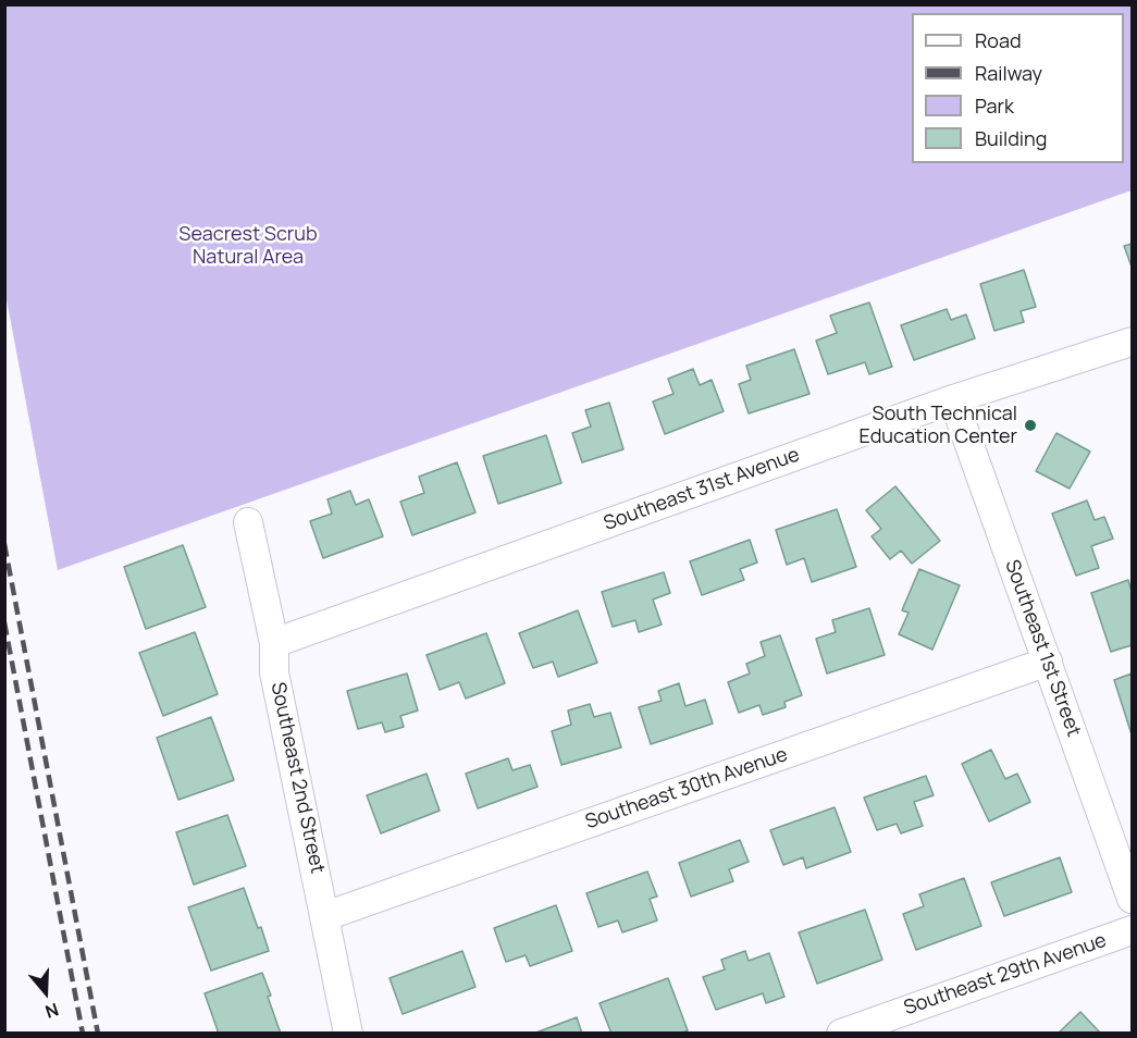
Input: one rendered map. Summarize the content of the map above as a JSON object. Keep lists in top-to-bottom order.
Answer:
{
  "streets": {
    "street": [
      "Southeast 31st Avenue",
      "Southeast 1st Street",
      "Southeast 2nd Street",
      "Southeast 30th Avenue",
      "Southeast 29th Avenue"
    ]
  },
  "crossings": [
    ["Southeast 31st Avenue", "Southeast 1st Street"],
    ["Southeast 31st Avenue", "Southeast 2nd Street"],
    ["Southeast 1st Street", "Southeast 30th Avenue"],
    ["Southeast 2nd Street", "Southeast 30th Avenue"]
  ],
  "parks": ["Seacrest Scrub Natural Area"],
  "places": ["South Technical Education Center"],
  "legend": [
    "Road",
    "Railway",
    "Park",
    "Building"
  ],
  "north": "bottom"
}
